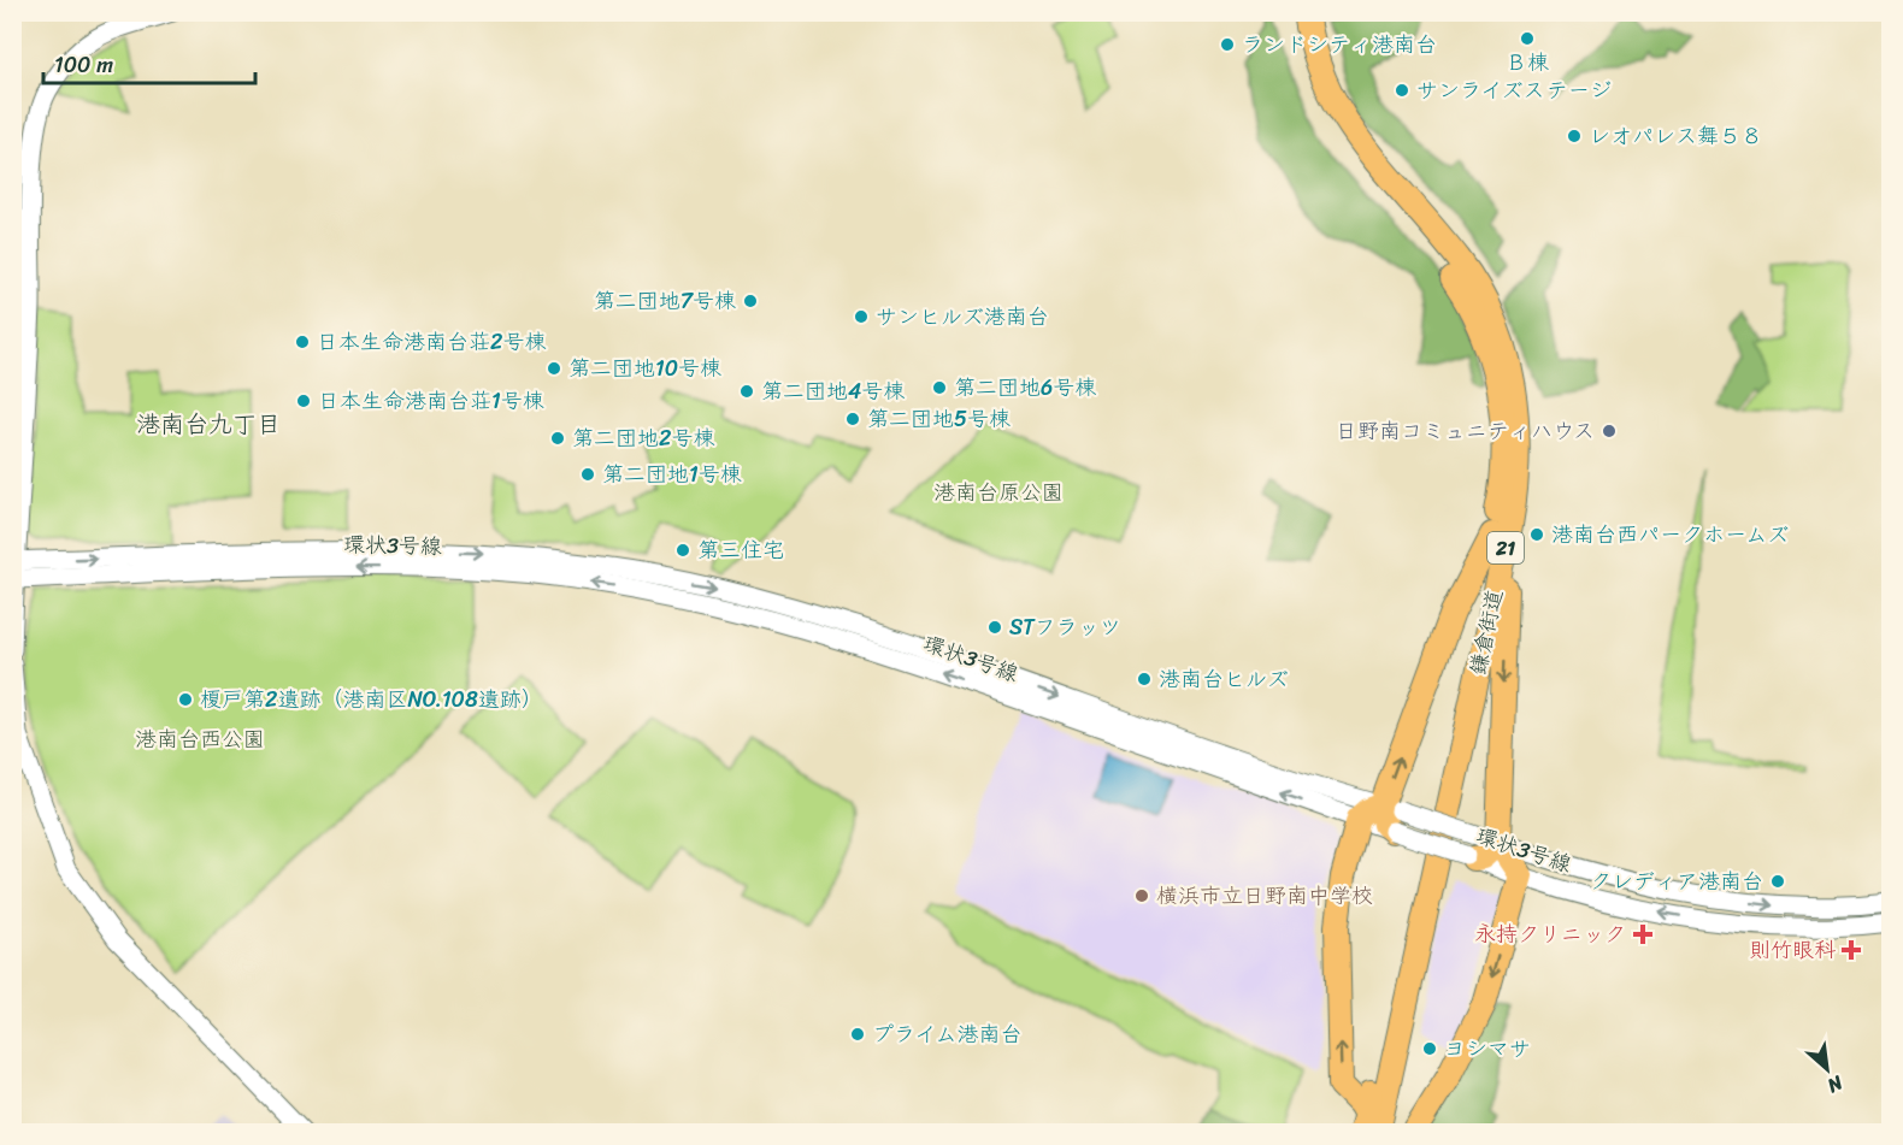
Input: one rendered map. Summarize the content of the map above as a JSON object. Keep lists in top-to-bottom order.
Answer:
{
  "streets": {
    "main road": ["21", "鎌倉街道"],
    "street": ["環状3号線"]
  },
  "crossings": [
    ["環状3号線", "21"],
    ["21", "鎌倉街道"]
  ],
  "districts": ["港南台九丁目"],
  "parks": ["港南台原公園", "港南台西公園"],
  "places": {
    "other": [
      "Ｂ棟",
      "ランドシティ港南台",
      "サンライズステージ",
      "レオパレス舞５８",
      "第二団地7号棟",
      "サンヒルズ港南台",
      "日本生命港南台荘2号棟",
      "第二団地10号棟",
      "第二団地6号棟",
      "第二団地4号棟",
      "日本生命港南台荘1号棟",
      "第二団地5号棟",
      "日野南コミュニティハウス",
      "第二団地2号棟",
      "第二団地1号棟",
      "港南台西パークホームズ",
      "第三住宅",
      "STフラッツ",
      "港南台ヒルズ",
      "榎戸第2遺跡（港南区NO.108遺跡）",
      "クレディア港南台",
      "横浜市立日野南中学校",
      "プライム港南台",
      "ヨシマサ"
    ],
    "health": ["永持クリニック", "則竹眼科"]
  },
  "scale_bar": "100 m",
  "north": "bottom right"
}
